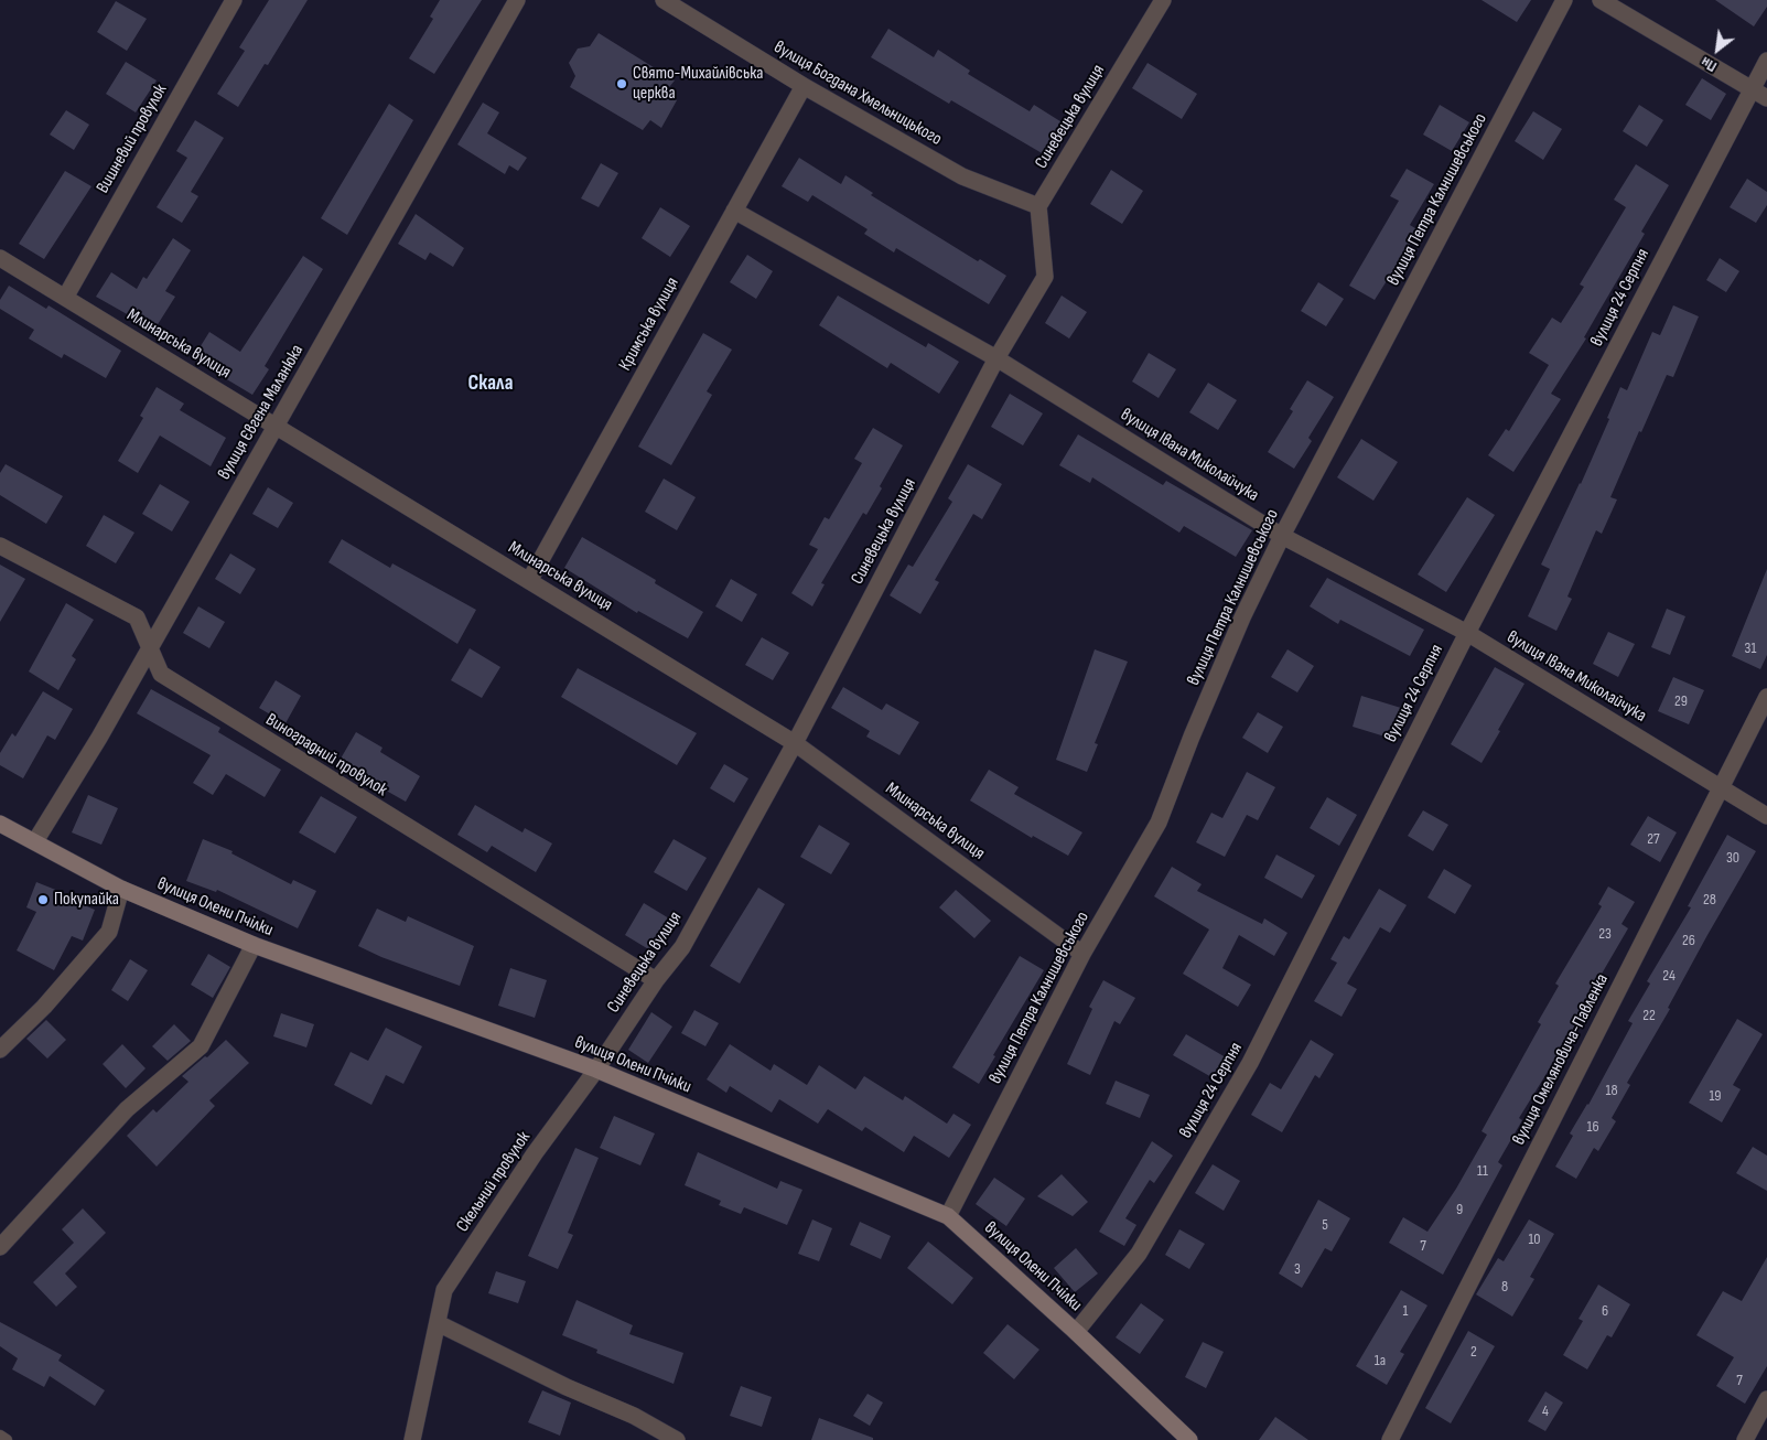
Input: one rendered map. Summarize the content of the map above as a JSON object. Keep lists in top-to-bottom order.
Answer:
{
  "streets": {
    "street": [
      "вулиця Богдана Хмельницького",
      "Синевецька вулиця",
      "Вишневий провулок",
      "вулиця Петра Калнишевського",
      "вулиця 24 Серпня",
      "Кримська вулиця",
      "Млинарська вулиця",
      "вулиця Євгена Маланюка",
      "вулиця Івана Миколайчука",
      "Виноградний провулок",
      "вулиця Олени Пчілки",
      "вулиця Омеляновича-Павленка",
      "Скельний провулок"
    ]
  },
  "crossings": [
    ["вулиця Богдана Хмельницького", "Синевецька вулиця"],
    ["вулиця Богдана Хмельницького", "Кримська вулиця"],
    ["Синевецька вулиця", "Млинарська вулиця"],
    ["Синевецька вулиця", "вулиця Івана Миколайчука"],
    ["Синевецька вулиця", "Виноградний провулок"],
    ["Синевецька вулиця", "вулиця Олени Пчілки"],
    ["Синевецька вулиця", "Скельний провулок"],
    ["Вишневий провулок", "Млинарська вулиця"],
    ["вулиця Петра Калнишевського", "Млинарська вулиця"],
    ["вулиця Петра Калнишевського", "вулиця Івана Миколайчука"],
    ["вулиця Петра Калнишевського", "вулиця Олени Пчілки"],
    ["вулиця 24 Серпня", "вулиця Івана Миколайчука"],
    ["вулиця 24 Серпня", "вулиця Олени Пчілки"],
    ["Кримська вулиця", "Млинарська вулиця"],
    ["Кримська вулиця", "вулиця Івана Миколайчука"],
    ["Млинарська вулиця", "вулиця Євгена Маланюка"],
    ["вулиця Євгена Маланюка", "Виноградний провулок"],
    ["вулиця Євгена Маланюка", "вулиця Олени Пчілки"],
    ["вулиця Івана Миколайчука", "вулиця Омеляновича-Павленка"],
    ["вулиця Олени Пчілки", "Скельний провулок"]
  ],
  "districts": ["Скала"],
  "places": ["Свято-Михайлівська церква", "Покупайка"],
  "house_numbers": [
    "31",
    "29",
    "27",
    "30",
    "28",
    "23",
    "26",
    "24",
    "22",
    "18",
    "19",
    "16",
    "11",
    "9",
    "5",
    "10",
    "7",
    "3",
    "8",
    "1",
    "6",
    "2",
    "1а",
    "7",
    "4"
  ],
  "north": "bottom left"
}
